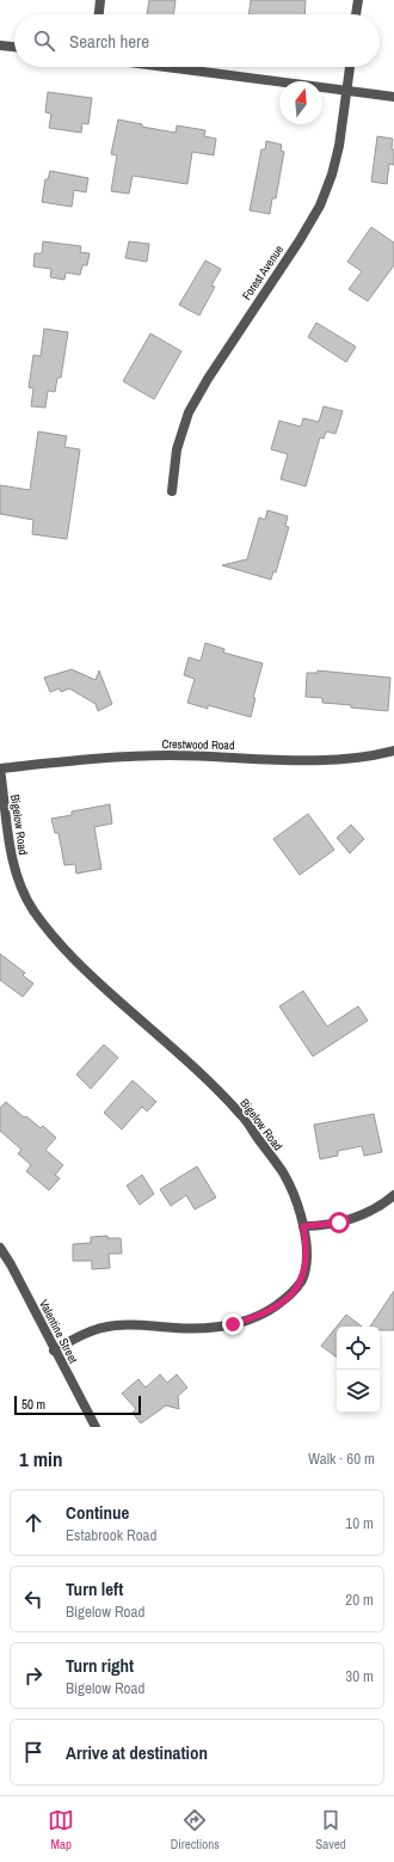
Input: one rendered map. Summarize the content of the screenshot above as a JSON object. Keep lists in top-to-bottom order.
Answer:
{
  "streets": {
    "street": [
      "Forest Avenue",
      "Crestwood Road",
      "Bigelow Road",
      "Valentine Street"
    ]
  },
  "crossings": [
    ["Crestwood Road", "Bigelow Road"],
    ["Bigelow Road", "Valentine Street"]
  ],
  "scale_bar": "50 m",
  "north": "top",
  "page": {
    "search": "Search here",
    "scale": "50 m",
    "heading": ["1 min", "Walk · 60 m"],
    "list": [
      ["Continue", "Estabrook Road", "10 m"],
      ["Turn left", "Bigelow Road", "20 m"],
      ["Turn right", "Bigelow Road", "30 m"],
      "Arrive at destination"
    ],
    "nav": ["Map", "Directions", "Saved"]
  }
}
